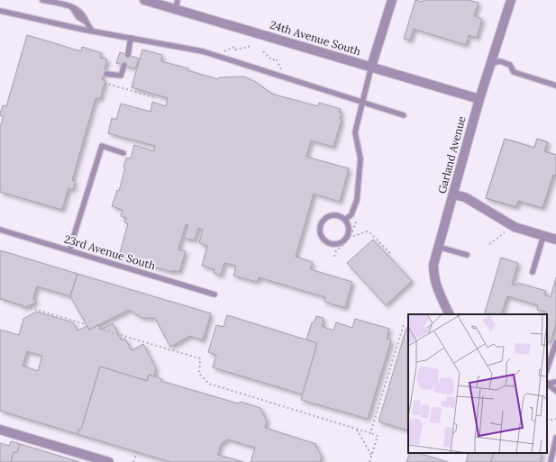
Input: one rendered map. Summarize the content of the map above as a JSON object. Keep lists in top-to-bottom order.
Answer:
{
  "streets": {
    "street": ["24th Avenue South", "Garland Avenue"],
    "lane": ["23rd Avenue South"]
  },
  "crossings": [
    ["24th Avenue South", "Garland Avenue"]
  ]
}
